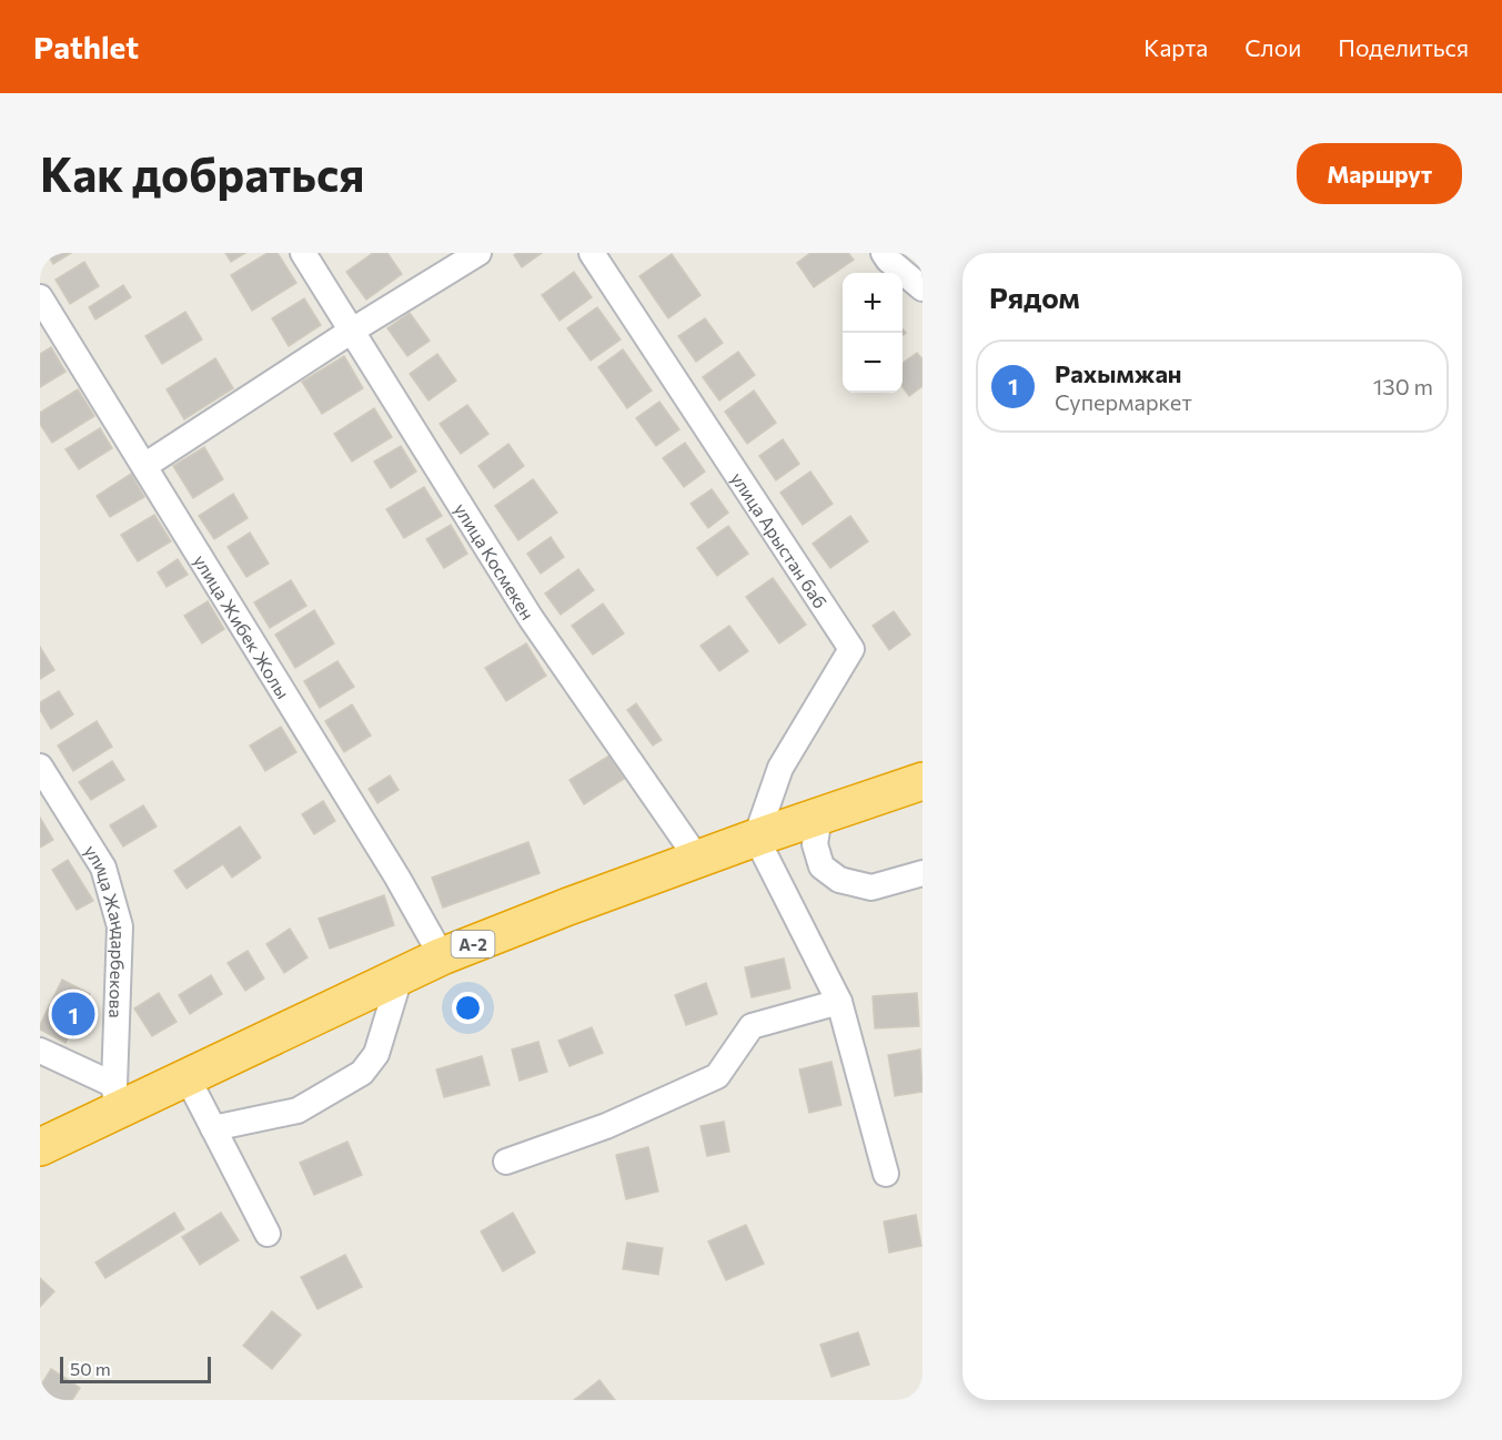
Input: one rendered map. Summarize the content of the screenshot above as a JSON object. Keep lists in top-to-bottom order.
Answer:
{
  "streets": {
    "highway": ["A-2"],
    "street": [
      "улица Арыстан баб",
      "улица Космекен",
      "улица Жибек Жолы",
      "улица Жандарбекова"
    ]
  },
  "crossings": [
    ["улица Арыстан баб", "A-2"],
    ["улица Космекен", "A-2"],
    ["улица Жибек Жолы", "A-2"],
    ["улица Жандарбекова", "A-2"]
  ],
  "scale_bar": "50 m",
  "page": {
    "header": "Pathlet",
    "nav": ["Карта", "Слои", "Поделиться"],
    "buttons": "Маршрут",
    "title": "Как добраться",
    "heading": "Рядом",
    "map_buttons": ["+", "−"],
    "list": [
      {
        "mark": "1",
        "name": "Рахымжан",
        "note": "Супермаркет",
        "value": "130 m"
      }
    ],
    "pins": "1",
    "scale": "50 m"
  }
}
